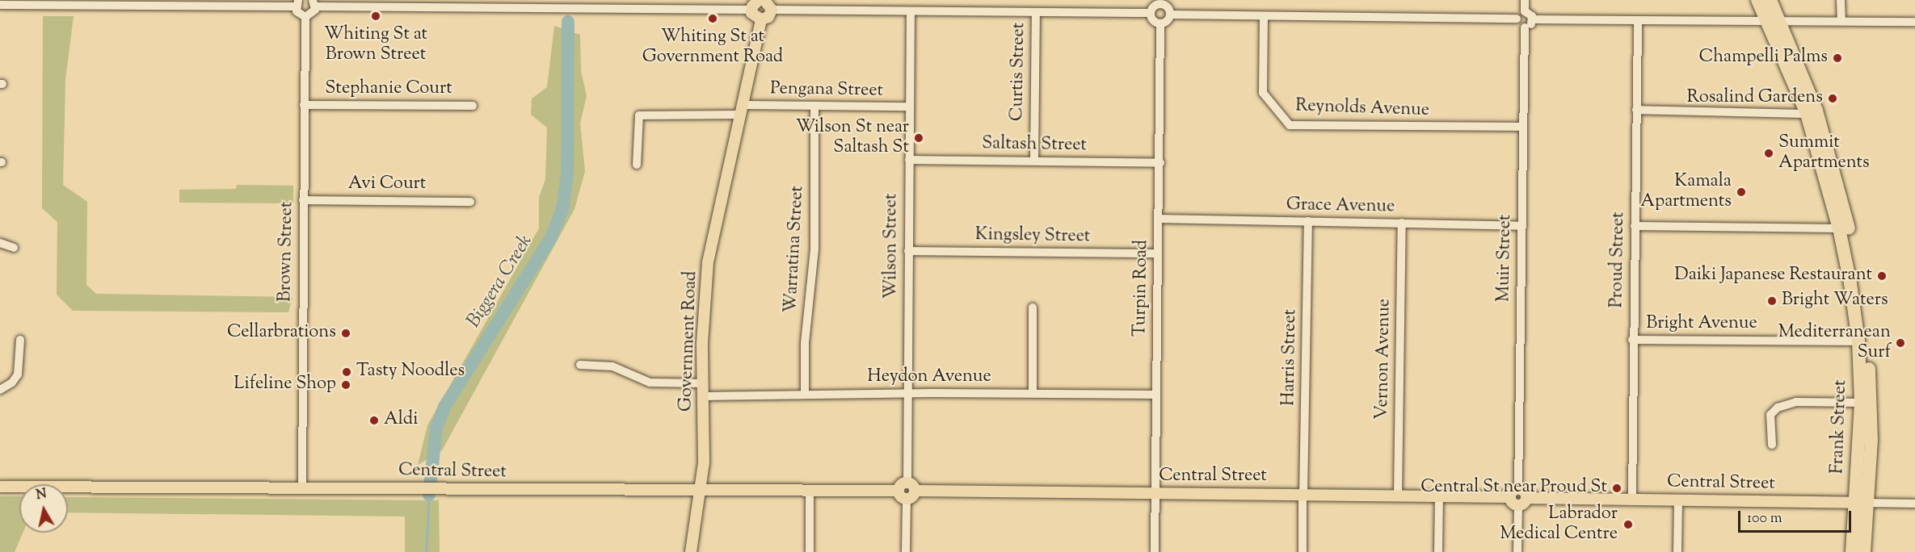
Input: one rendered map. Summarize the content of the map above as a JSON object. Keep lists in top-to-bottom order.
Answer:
{
  "streets": {
    "highway": ["Frank Street"],
    "main road": ["Government Road", "Central Street"],
    "street": [
      "Curtis Street",
      "Stephanie Court",
      "Pengana Street",
      "Reynolds Avenue",
      "Saltash Street",
      "Avi Court",
      "Grace Avenue",
      "Kingsley Street",
      "Wilson Street",
      "Warratina Street",
      "Brown Street",
      "Muir Street",
      "Proud Street",
      "Turpin Road",
      "Bright Avenue",
      "Harris Street",
      "Vernon Avenue",
      "Heydon Avenue"
    ]
  },
  "crossings": [
    ["Curtis Street", "Saltash Street"],
    ["Stephanie Court", "Brown Street"],
    ["Pengana Street", "Wilson Street"],
    ["Pengana Street", "Warratina Street"],
    ["Pengana Street", "Government Road"],
    ["Reynolds Avenue", "Muir Street"],
    ["Saltash Street", "Wilson Street"],
    ["Saltash Street", "Turpin Road"],
    ["Avi Court", "Brown Street"],
    ["Grace Avenue", "Muir Street"],
    ["Grace Avenue", "Turpin Road"],
    ["Grace Avenue", "Harris Street"],
    ["Grace Avenue", "Vernon Avenue"],
    ["Kingsley Street", "Wilson Street"],
    ["Kingsley Street", "Turpin Road"],
    ["Wilson Street", "Heydon Avenue"],
    ["Wilson Street", "Central Street"],
    ["Warratina Street", "Heydon Avenue"],
    ["Brown Street", "Central Street"],
    ["Muir Street", "Central Street"],
    ["Proud Street", "Bright Avenue"],
    ["Proud Street", "Central Street"],
    ["Turpin Road", "Heydon Avenue"],
    ["Turpin Road", "Central Street"],
    ["Bright Avenue", "Frank Street"],
    ["Government Road", "Heydon Avenue"],
    ["Government Road", "Central Street"],
    ["Harris Street", "Central Street"],
    ["Vernon Avenue", "Central Street"],
    ["Frank Street", "Central Street"]
  ],
  "water": ["Biggera Creek"],
  "places": [
    "Whiting St at Brown Street",
    "Whiting St at Government Road",
    "Champelli Palms",
    "Rosalind Gardens",
    "Wilson St near Saltash St",
    "Summit Apartments",
    "Kamala Apartments",
    "Daiki Japanese Restaurant",
    "Bright Waters",
    "Cellarbrations",
    "Mediterranean Surf",
    "Tasty Noodles",
    "Lifeline Shop",
    "Aldi",
    "Central St near Proud St",
    "Labrador Medical Centre"
  ],
  "scale_bar": "100 m",
  "north": "top"
}
